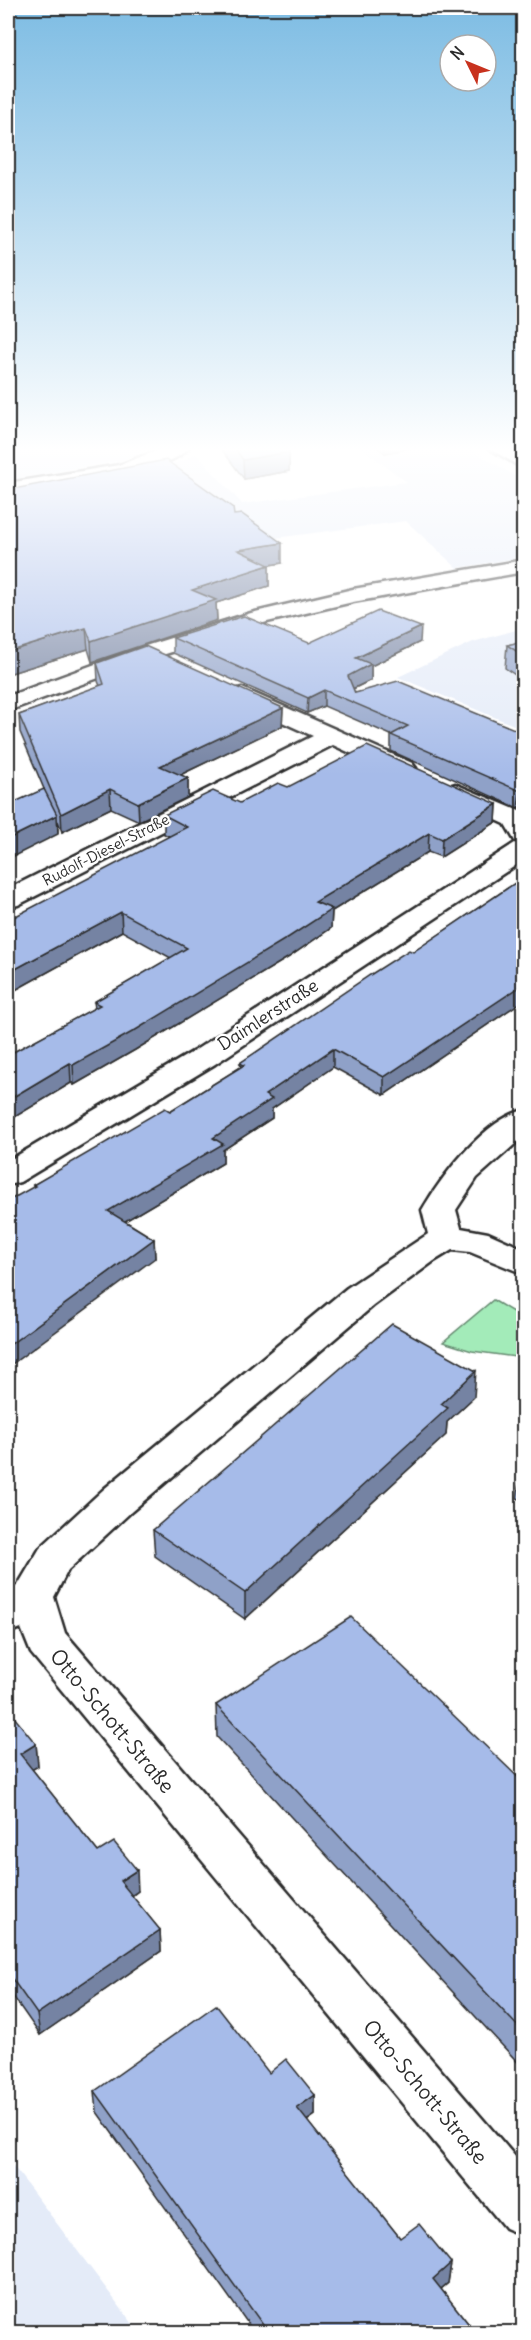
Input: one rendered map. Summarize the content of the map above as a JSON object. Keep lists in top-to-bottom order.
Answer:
{
  "streets": {
    "street": ["Rudolf-Diesel-Straße", "Daimlerstraße", "Otto-Schott-Straße"]
  },
  "north": "top left"
}
